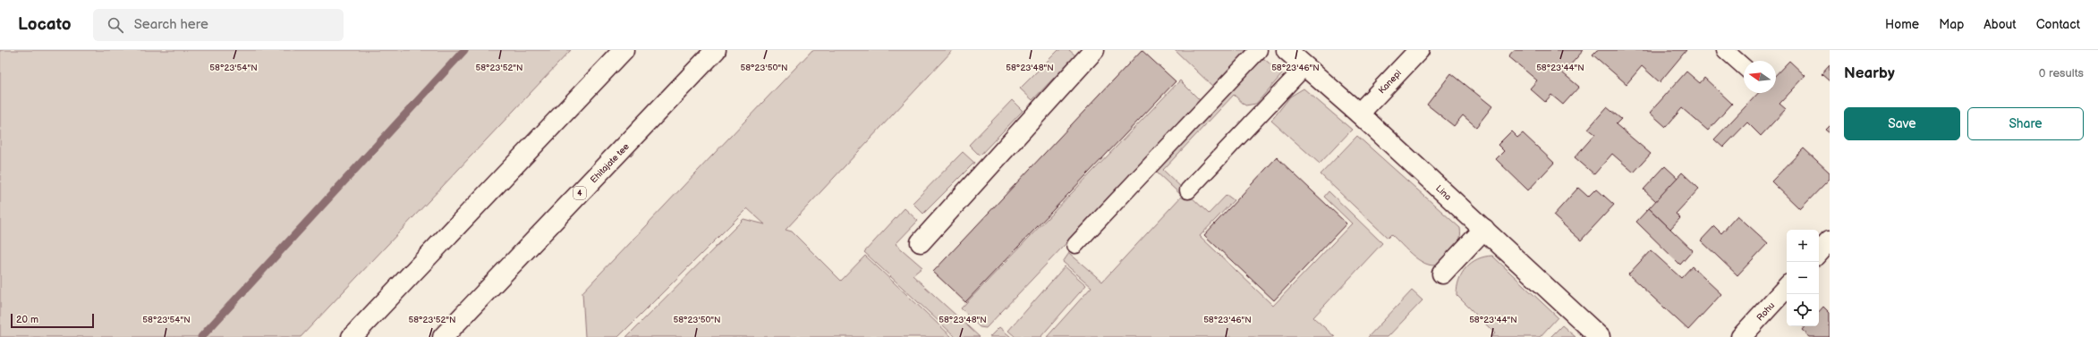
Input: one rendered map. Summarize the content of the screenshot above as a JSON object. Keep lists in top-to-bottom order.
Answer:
{
  "streets": {
    "main road": [
      "Kanepi",
      "Ehitajate tee",
      "Lina",
      "4",
      "Rohu"
    ]
  },
  "crossings": [
    ["Kanepi", "Lina"]
  ],
  "scale_bar": "20 m",
  "north": "left",
  "page": {
    "header": "Locato",
    "search": "Search here",
    "nav": [
      "Home",
      "Map",
      "About",
      "Contact"
    ],
    "heading": ["Nearby", "0 results"],
    "buttons": ["Save", "Share"],
    "map_buttons": ["+", "−"],
    "scale": "20 m"
  },
  "coordinates": [
    "58°23'54\"N",
    "58°23'52\"N",
    "58°23'50\"N",
    "58°23'48\"N",
    "58°23'46\"N",
    "58°23'44\"N"
  ]
}
